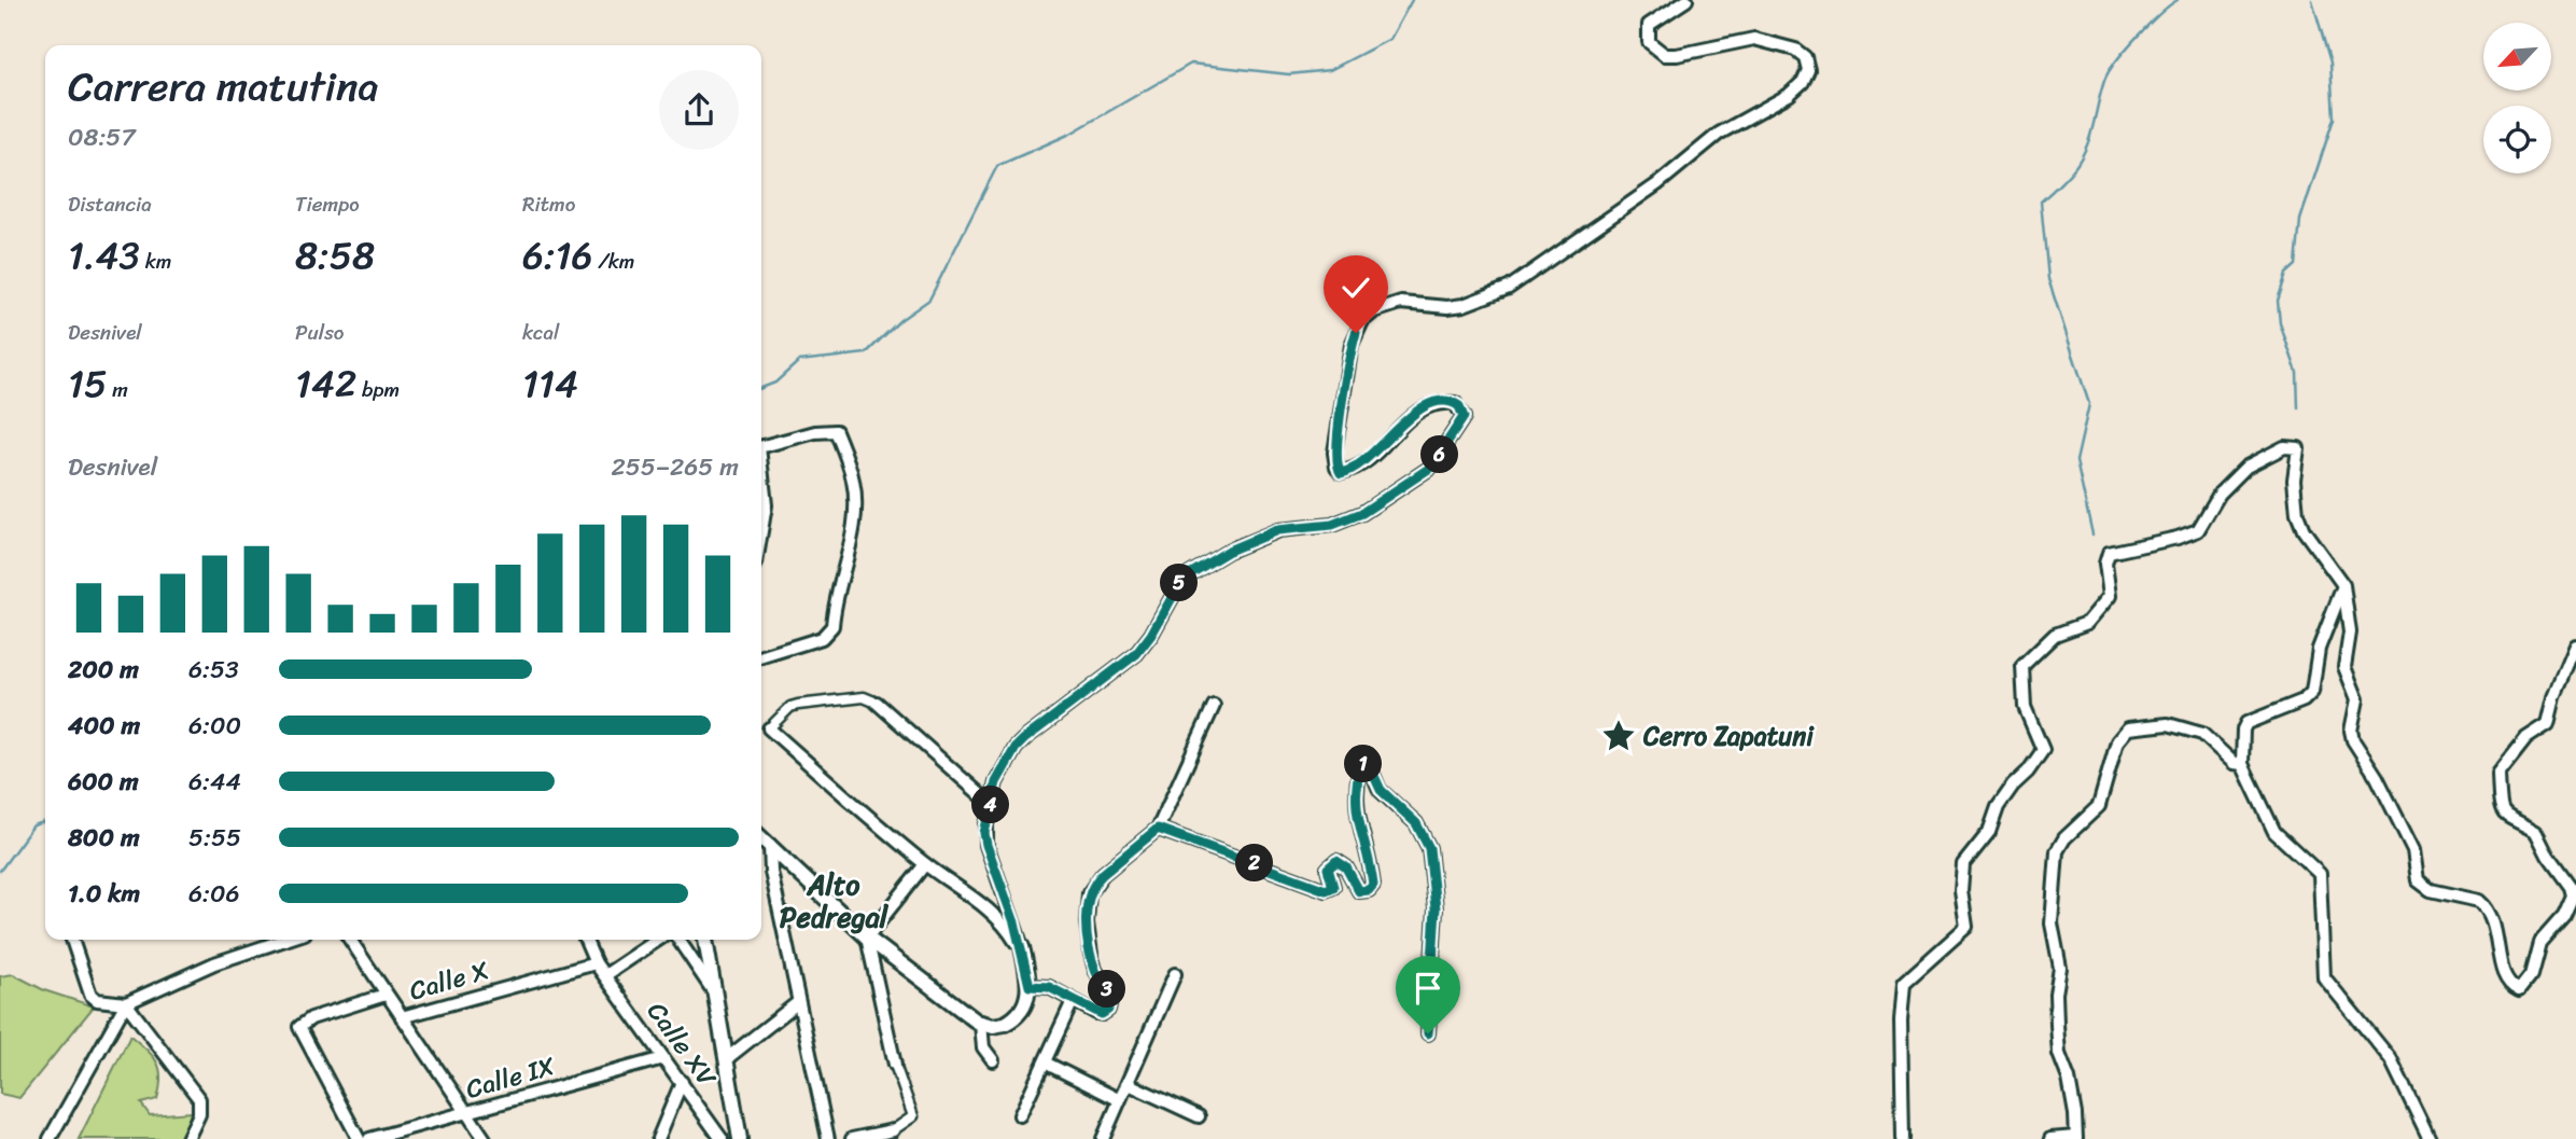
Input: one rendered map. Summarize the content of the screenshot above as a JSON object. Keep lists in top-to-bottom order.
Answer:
{
  "streets": {
    "street": ["Calle X", "Calle XV", "Calle IX"]
  },
  "crossings": [
    ["Calle X", "Calle XV"],
    ["Calle XV", "Calle IX"]
  ],
  "districts": ["Alto Pedregal"],
  "places": {
    "place": ["Cerro Zapatuni"]
  },
  "north": "bottom left",
  "page": {
    "heading": ["Carrera matutina", "08:57"],
    "stats": [
      ["Distancia", "1.43 km"],
      ["Tiempo", "8:58"],
      ["Ritmo", "6:16 /km"],
      ["Desnivel", "15 m"],
      ["Pulso", "142 bpm"],
      ["kcal", "114"]
    ],
    "chart": ["Desnivel", "255–265 m"],
    "pins": [
      "6",
      "5",
      "1",
      "4",
      "2",
      "3"
    ],
    "list": [
      {
        "name": "200 m",
        "note": "6:53"
      },
      {
        "name": "400 m",
        "note": "6:00"
      },
      {
        "name": "600 m",
        "note": "6:44"
      },
      {
        "name": "800 m",
        "note": "5:55"
      },
      {
        "name": "1.0 km",
        "note": "6:06"
      }
    ]
  }
}
